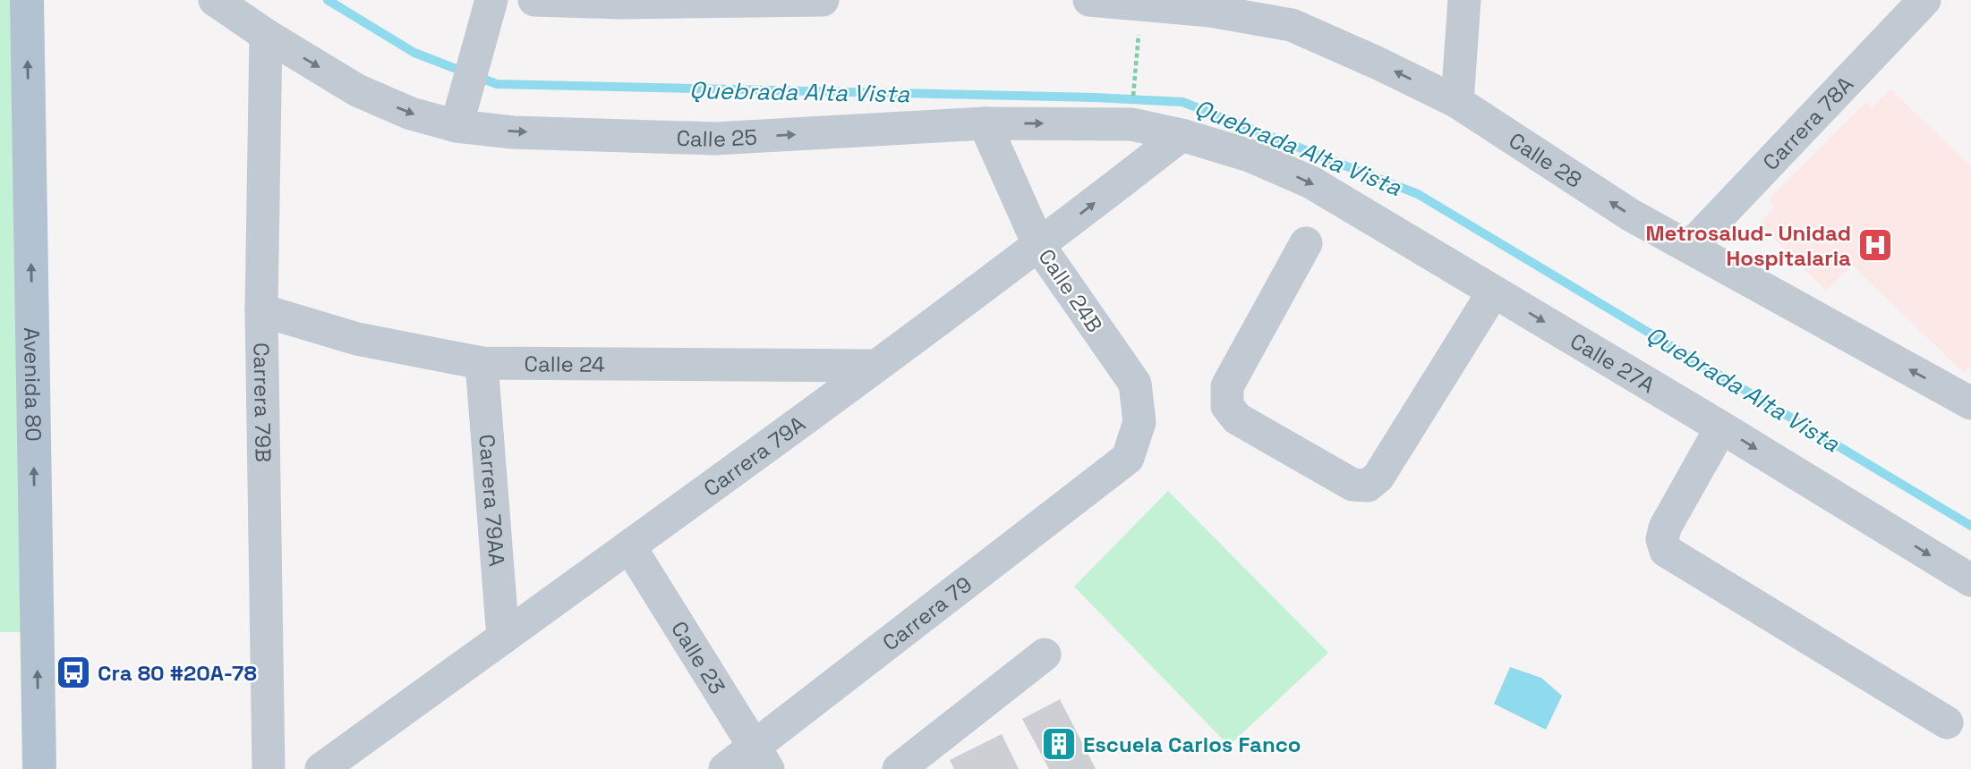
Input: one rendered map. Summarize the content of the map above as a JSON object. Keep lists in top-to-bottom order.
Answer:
{
  "streets": {
    "main road": ["Avenida 80"],
    "street": [
      "Carrera 78A",
      "Calle 25",
      "Calle 28",
      "Calle 24B",
      "Calle 27A",
      "Calle 24",
      "Carrera 79B",
      "Carrera 79A",
      "Carrera 79AA",
      "Carrera 79",
      "Calle 23"
    ]
  },
  "crossings": [
    ["Carrera 78A", "Calle 28"],
    ["Calle 25", "Calle 24B"],
    ["Calle 25", "Calle 27A"],
    ["Calle 25", "Carrera 79B"],
    ["Calle 25", "Carrera 79A"],
    ["Calle 24B", "Carrera 79A"],
    ["Calle 24B", "Carrera 79"],
    ["Calle 24", "Carrera 79B"],
    ["Calle 24", "Carrera 79A"],
    ["Calle 24", "Carrera 79AA"],
    ["Carrera 79A", "Carrera 79AA"],
    ["Carrera 79A", "Calle 23"],
    ["Carrera 79", "Calle 23"]
  ],
  "one_way": ["Calle 28", "Calle 27A", "Avenida 80"],
  "water": ["Quebrada Alta Vista"],
  "places": {
    "hospital": ["Metrosalud- Unidad Hospitalaria"],
    "bus stop": ["Cra 80 #20A-78"],
    "building": ["Escuela Carlos Fanco"]
  }
}
